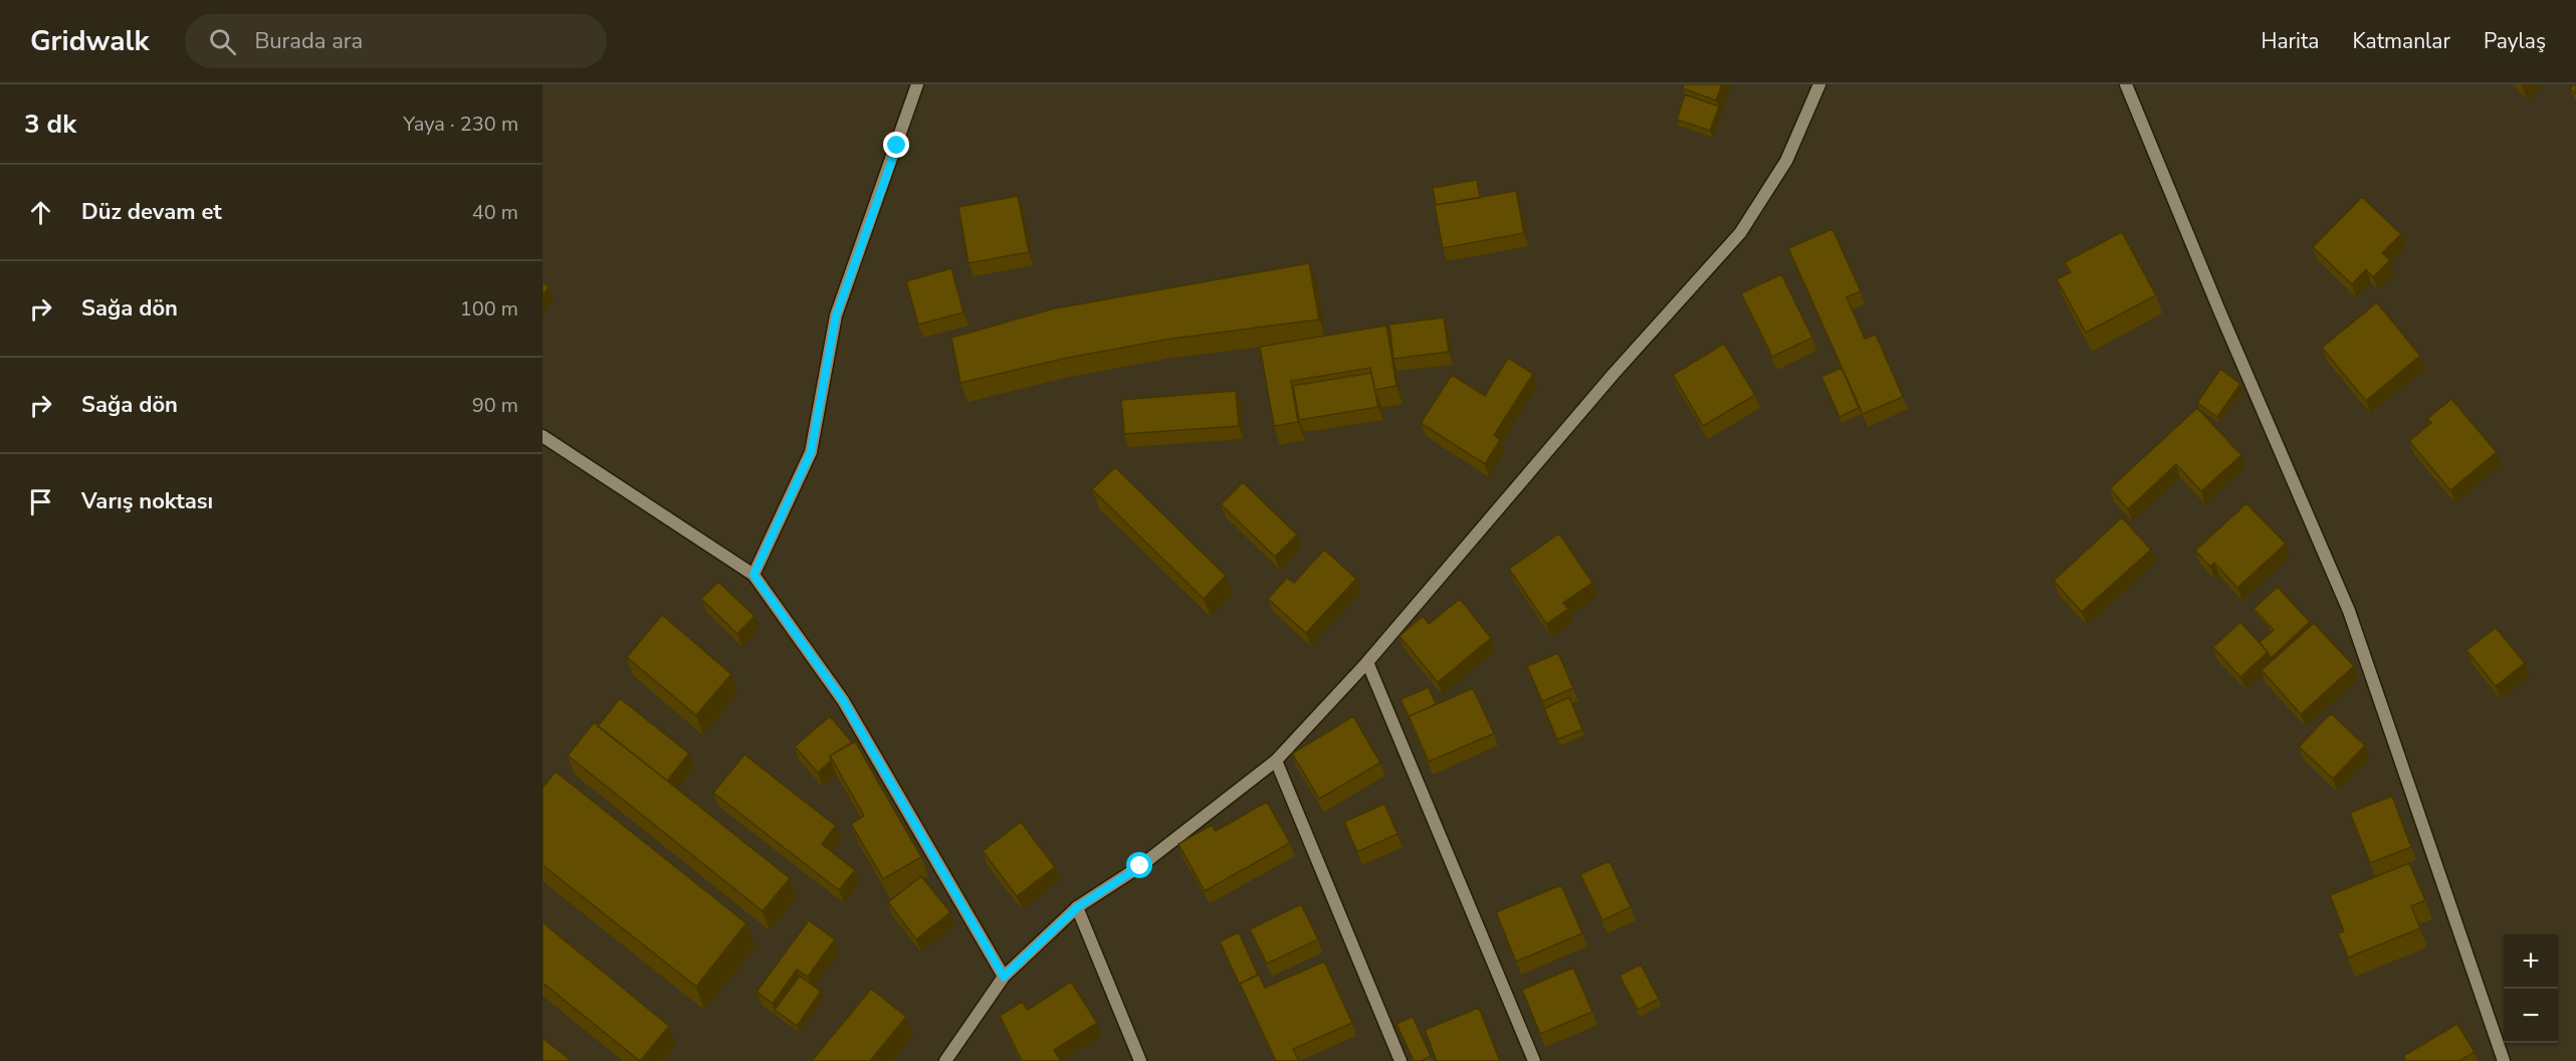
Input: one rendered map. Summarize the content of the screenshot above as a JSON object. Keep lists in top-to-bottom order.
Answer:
{
  "page": {
    "header": "Gridwalk",
    "search": "Burada ara",
    "nav": ["Harita", "Katmanlar", "Paylaş"],
    "heading": ["3 dk", "Yaya · 230 m"],
    "list": [
      ["Düz devam et", "40 m"],
      ["Sağa dön", "100 m"],
      ["Sağa dön", "90 m"],
      "Varış noktası"
    ],
    "map_buttons": ["+", "−"]
  }
}
